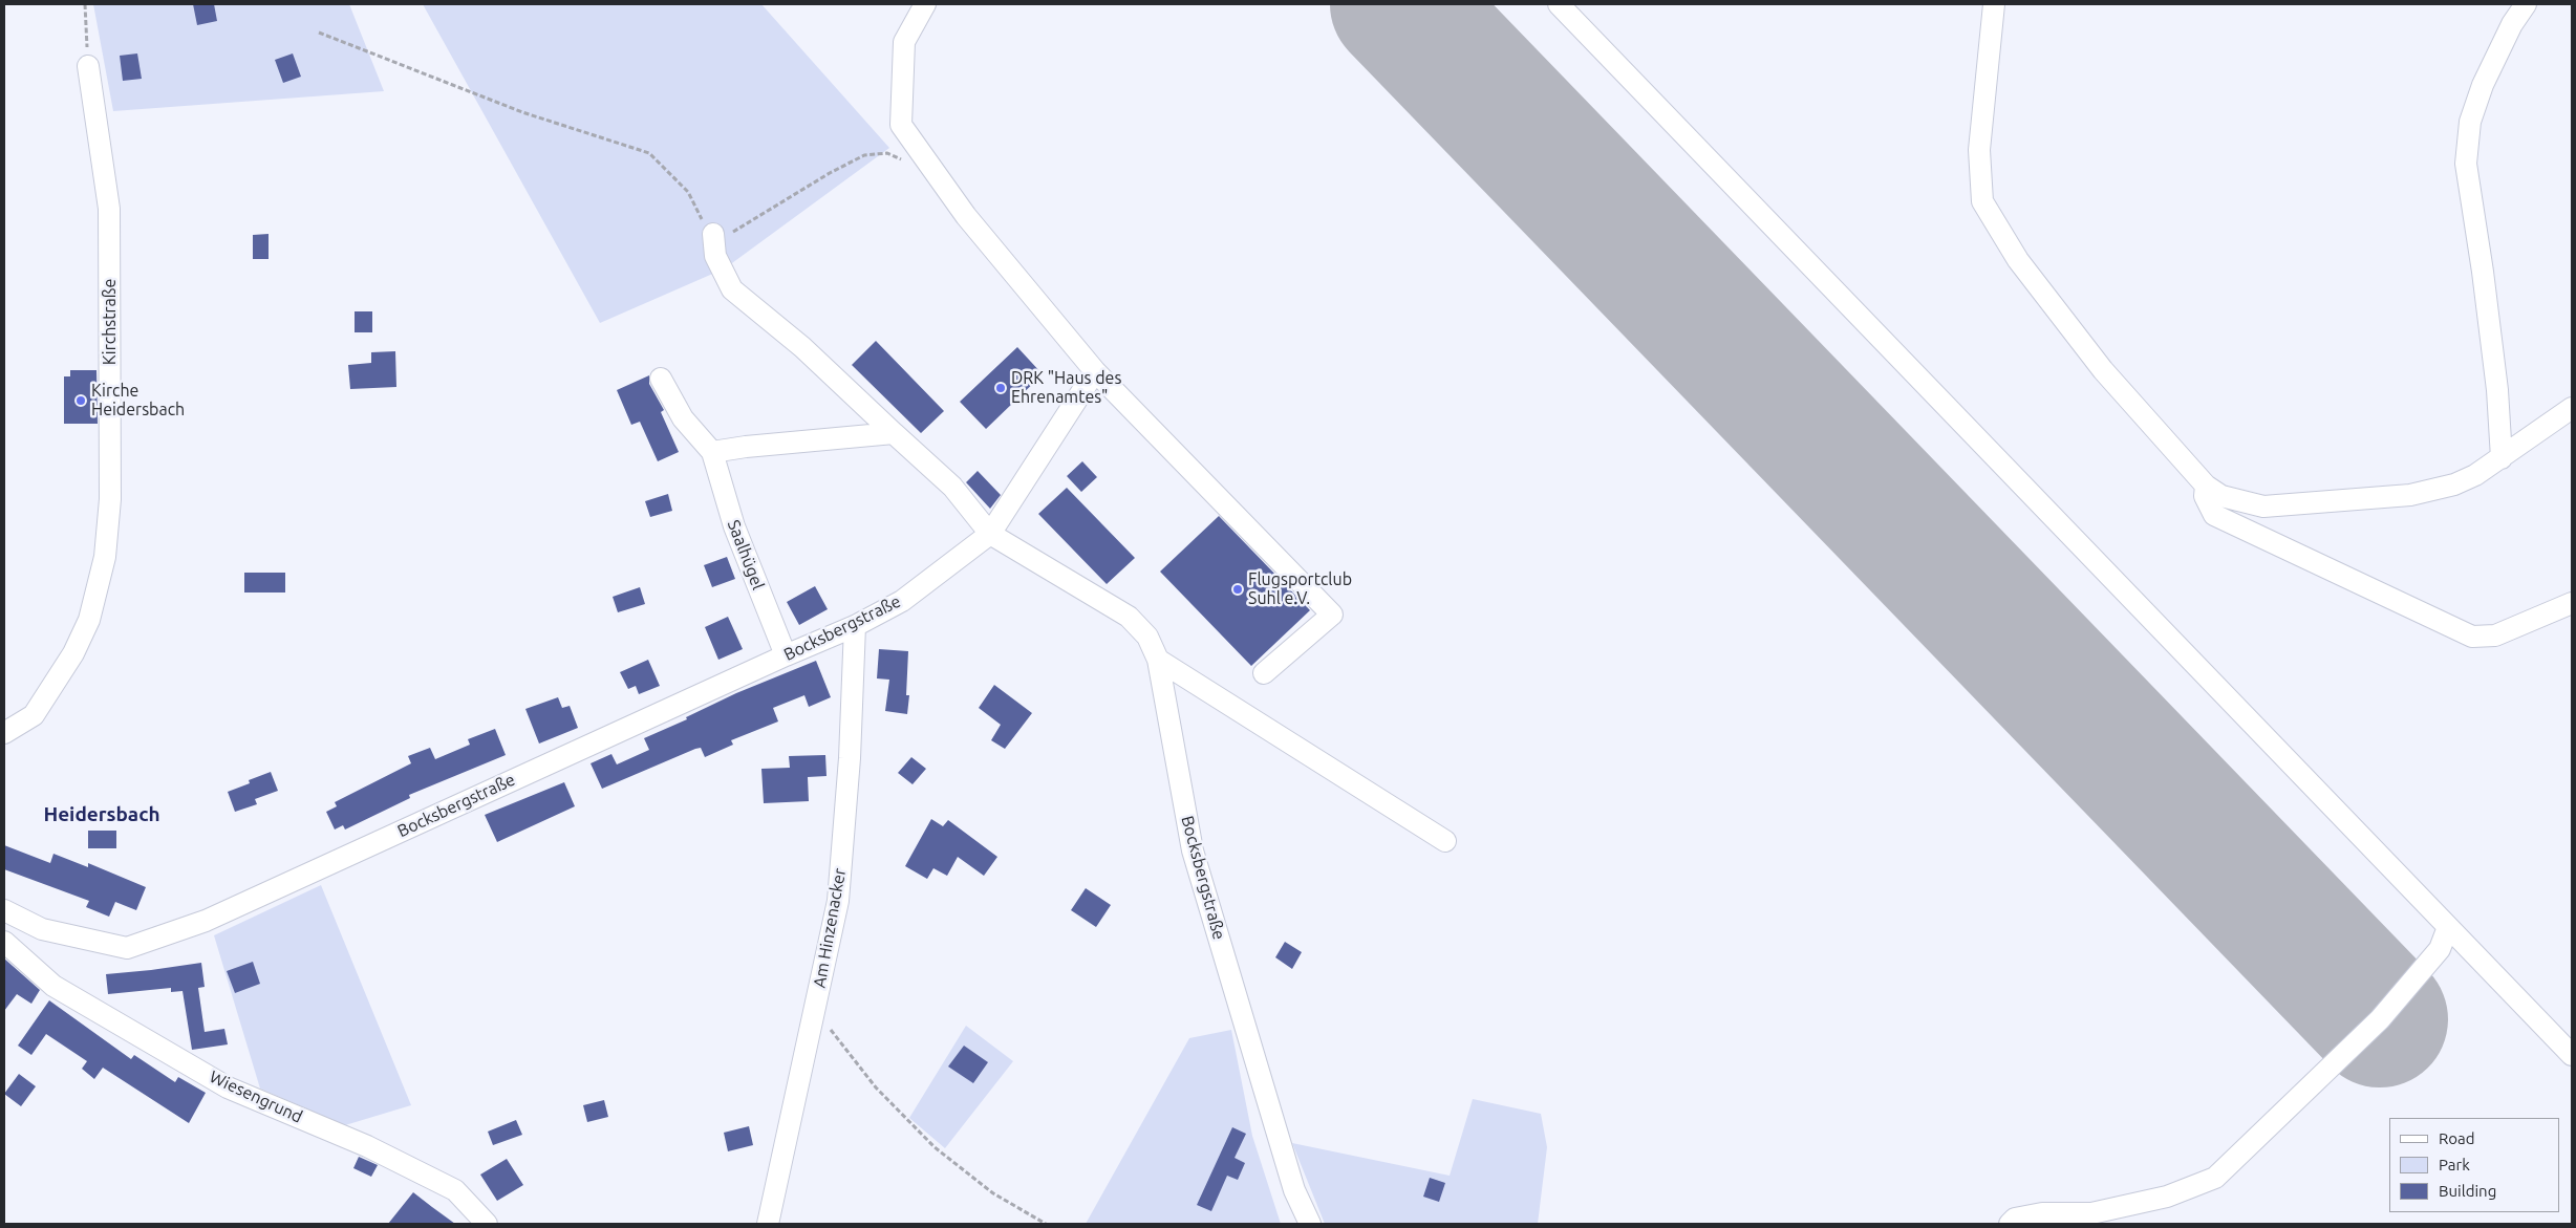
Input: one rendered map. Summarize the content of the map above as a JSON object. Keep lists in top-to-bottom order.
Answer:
{
  "streets": {
    "street": [
      "Kirchstraße",
      "Saalhügel",
      "Bocksbergstraße",
      "Am Hinzenacker",
      "Wiesengrund"
    ]
  },
  "crossings": [
    ["Saalhügel", "Bocksbergstraße"],
    ["Bocksbergstraße", "Am Hinzenacker"]
  ],
  "districts": ["Heidersbach"],
  "places": ["DRK \"Haus des Ehrenamtes\"", "Kirche Heidersbach", "Flugsportclub Suhl e.V."],
  "legend": ["Road", "Park", "Building"]
}
